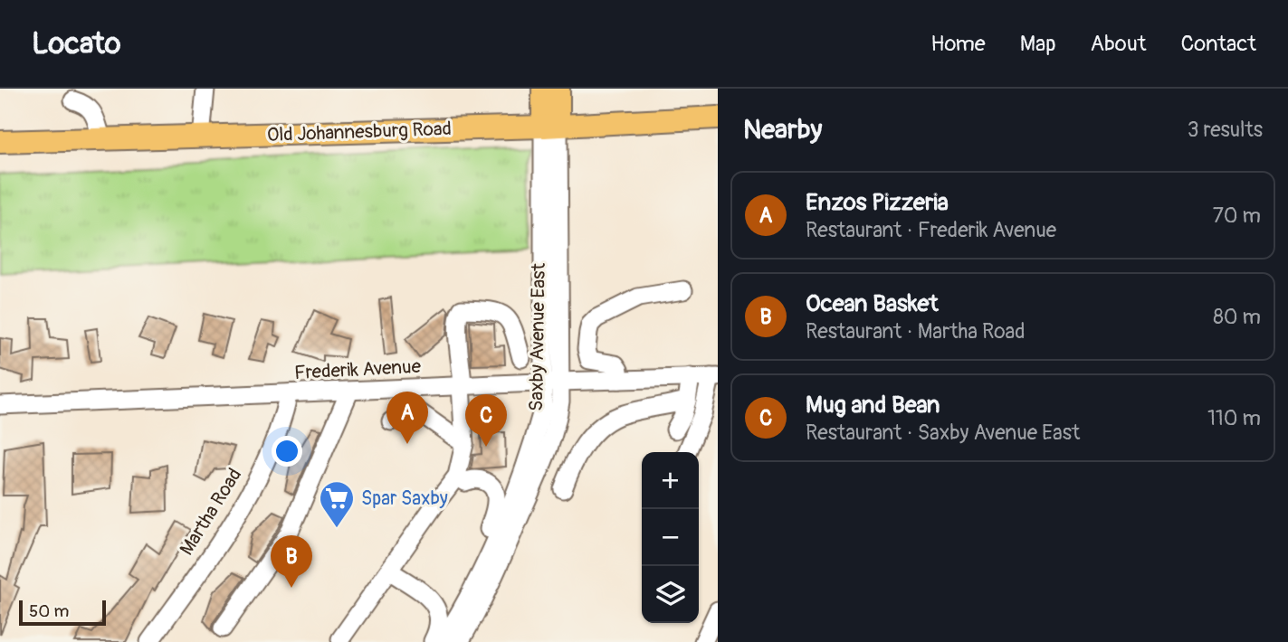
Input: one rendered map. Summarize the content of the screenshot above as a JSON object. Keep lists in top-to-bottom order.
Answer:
{
  "streets": {
    "main road": ["Old Johannesburg Road"],
    "street": ["Saxby Avenue East", "Frederik Avenue", "Martha Road"]
  },
  "crossings": [
    ["Old Johannesburg Road", "Saxby Avenue East"],
    ["Saxby Avenue East", "Frederik Avenue"],
    ["Frederik Avenue", "Martha Road"]
  ],
  "places": {
    "supermarket": ["Spar Saxby"]
  },
  "scale_bar": "50 m",
  "page": {
    "header": "Locato",
    "nav": [
      "Home",
      "Map",
      "About",
      "Contact"
    ],
    "heading": ["Nearby", "3 results"],
    "list": [
      {
        "mark": "A",
        "name": "Enzos Pizzeria",
        "note": "Restaurant · Frederik Avenue",
        "value": "70 m"
      },
      {
        "mark": "B",
        "name": "Ocean Basket",
        "note": "Restaurant · Martha Road",
        "value": "80 m"
      },
      {
        "mark": "C",
        "name": "Mug and Bean",
        "note": "Restaurant · Saxby Avenue East",
        "value": "110 m"
      }
    ],
    "pins": ["A", "C", "B"],
    "map_buttons": ["+", "−"],
    "scale": "50 m"
  }
}
